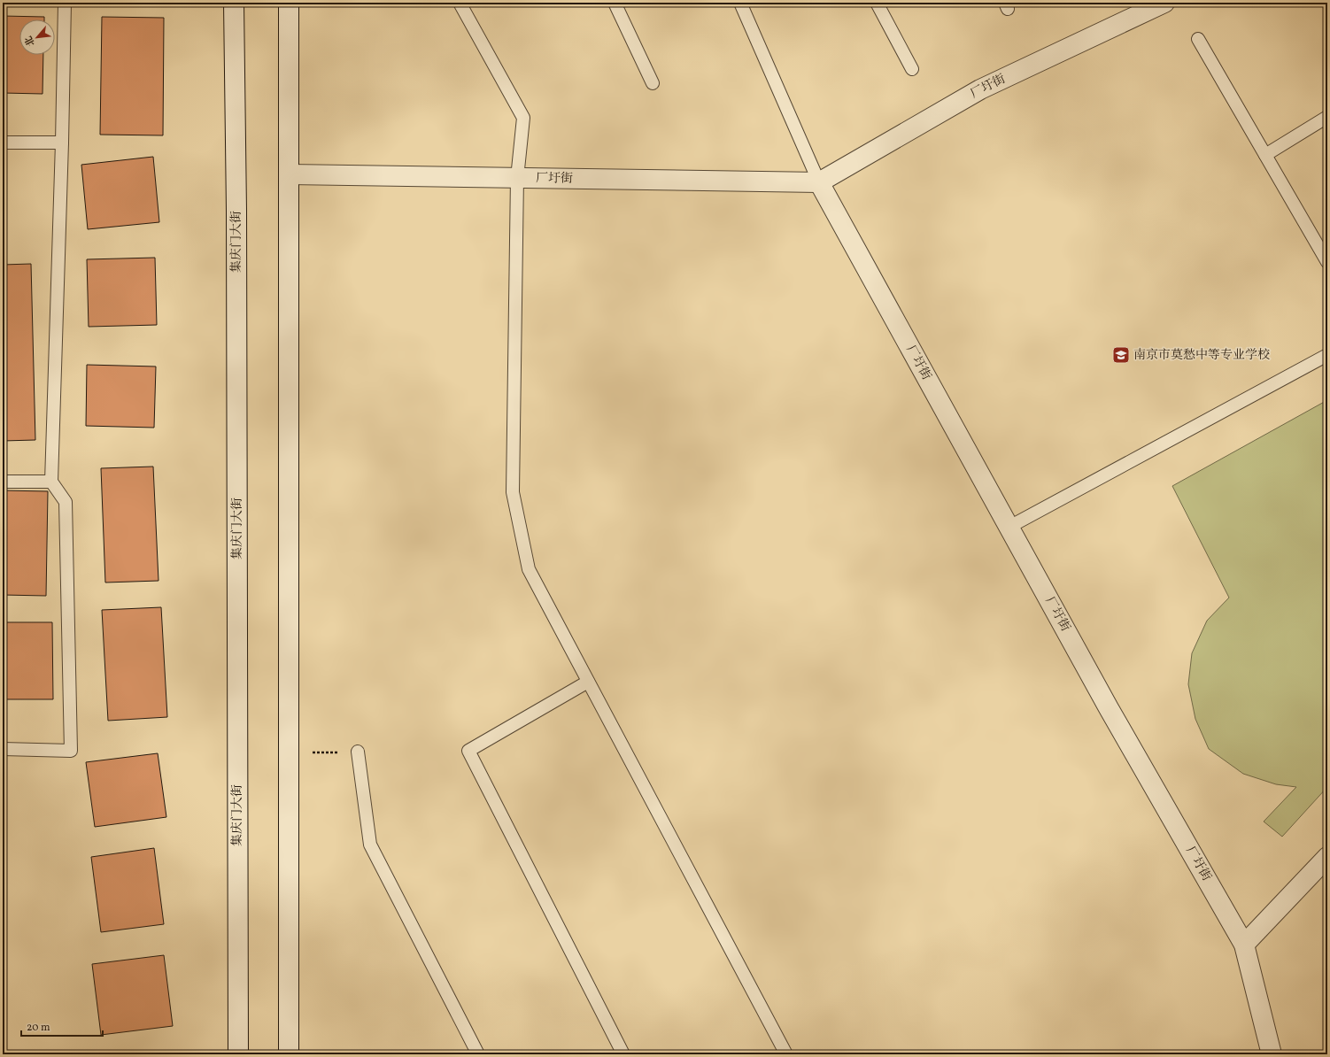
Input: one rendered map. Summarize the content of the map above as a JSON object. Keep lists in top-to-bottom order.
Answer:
{
  "streets": {
    "main road": ["厂圩街", "集庆门大街"]
  },
  "places": {
    "school or university": ["南京市莫愁中等专业学校"]
  },
  "scale_bar": "20 m",
  "north": "bottom left"
}
